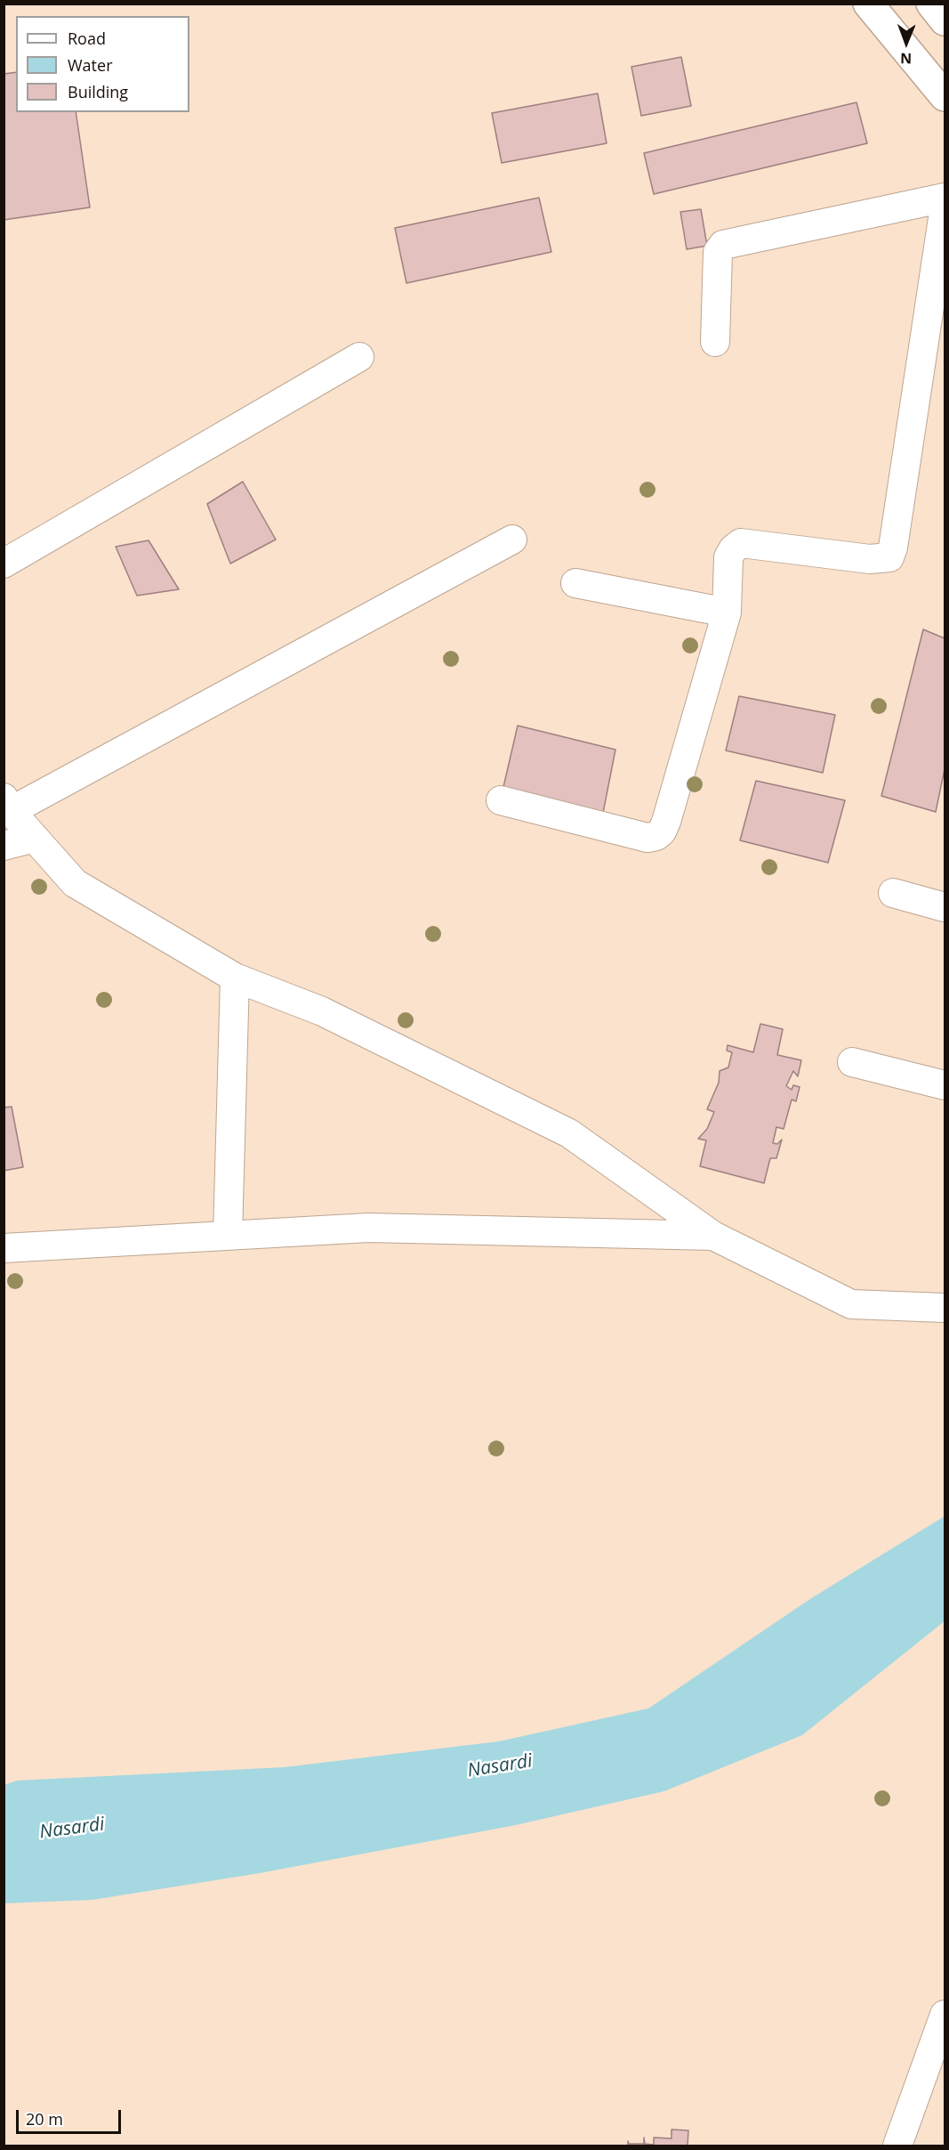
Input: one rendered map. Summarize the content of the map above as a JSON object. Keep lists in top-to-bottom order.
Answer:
{
  "water": ["Nasardi"],
  "legend": ["Road", "Water", "Building"],
  "scale_bar": "20 m",
  "north": "bottom"
}
